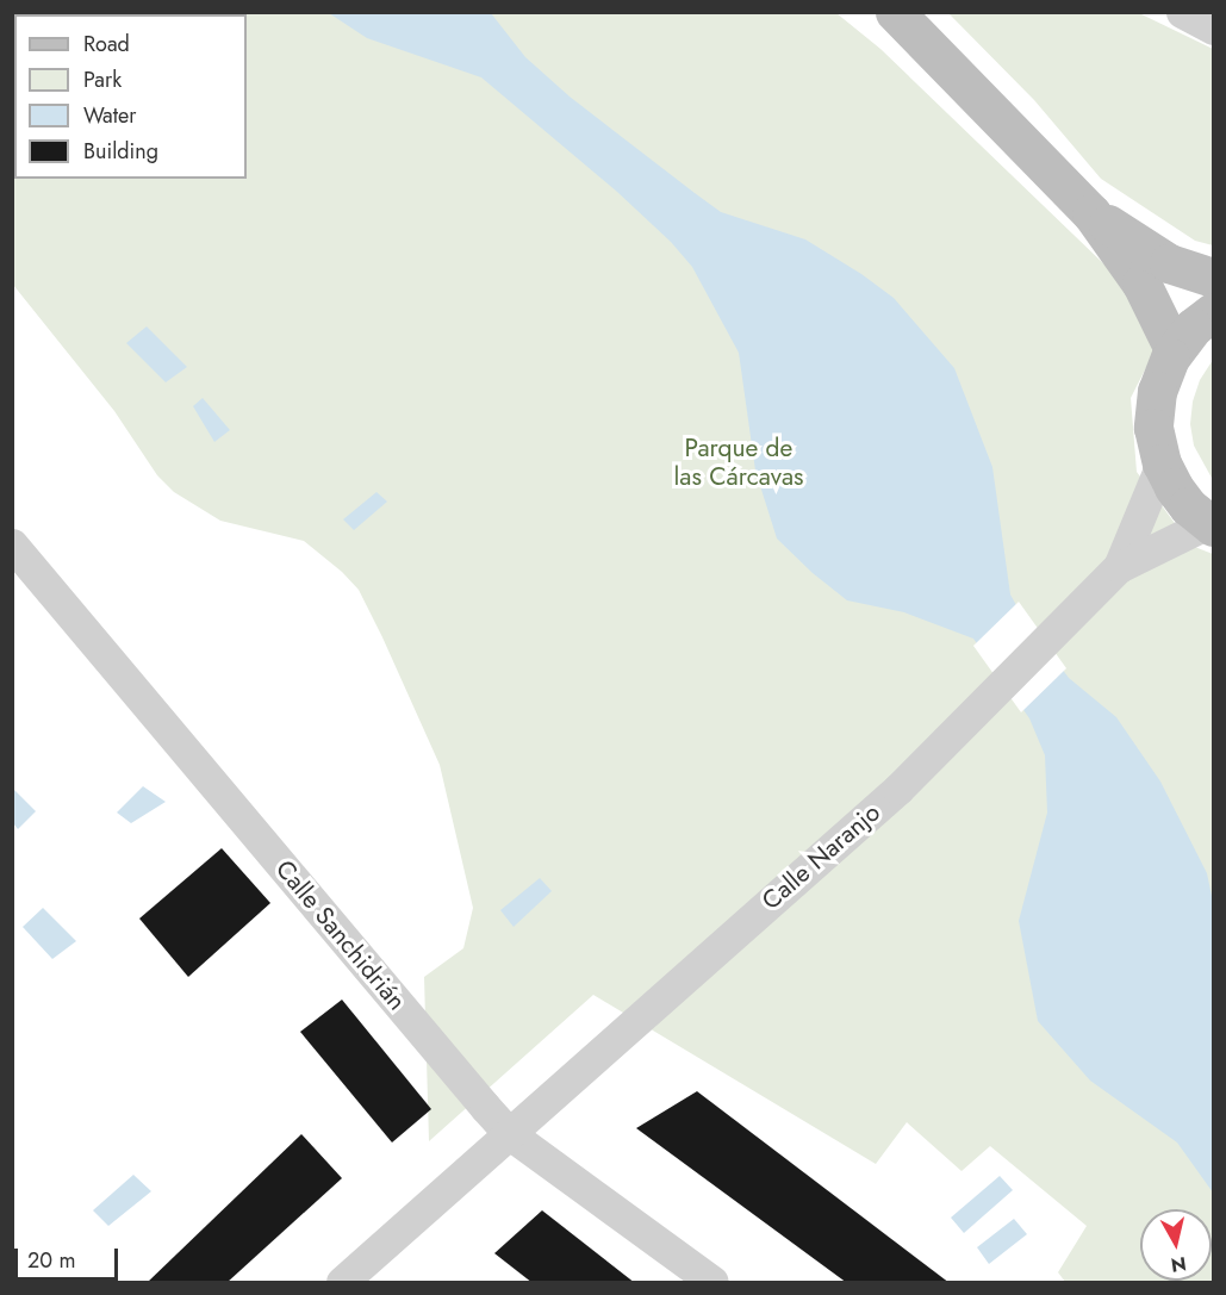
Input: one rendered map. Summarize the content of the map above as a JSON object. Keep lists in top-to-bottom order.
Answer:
{
  "streets": {
    "street": ["Calle Naranjo", "Calle Sanchidrián"]
  },
  "crossings": [
    ["Calle Naranjo", "Calle Sanchidrián"]
  ],
  "parks": ["Parque de las Cárcavas"],
  "legend": [
    "Road",
    "Park",
    "Water",
    "Building"
  ],
  "scale_bar": "20 m",
  "north": "bottom"
}
